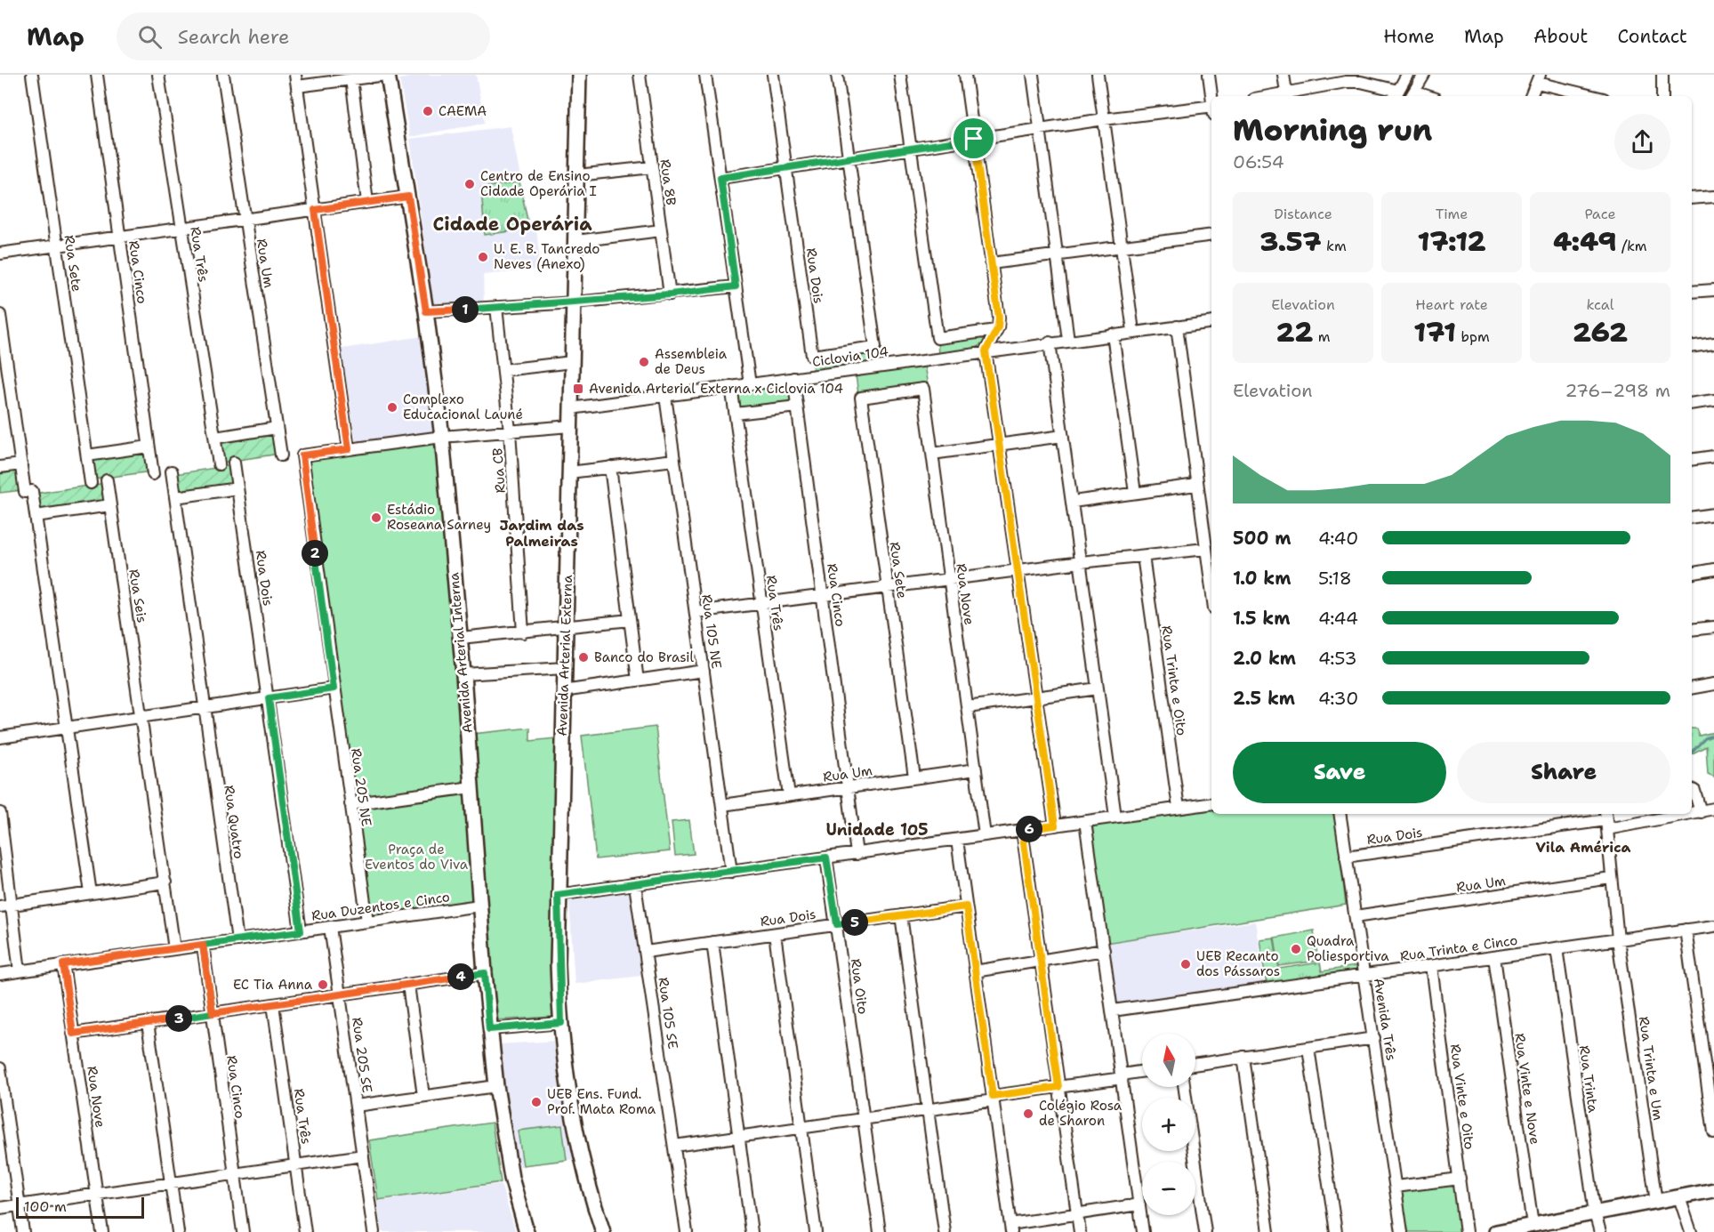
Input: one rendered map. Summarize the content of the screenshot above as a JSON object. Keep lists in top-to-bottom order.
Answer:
{
  "streets": {
    "main road": ["Avenida Arterial Interna", "Avenida Arterial Externa"],
    "street": [
      "Rua 8B",
      "Rua Três",
      "Rua Sete",
      "Rua Um",
      "Rua Cinco",
      "Rua Dois",
      "Ciclovia 104",
      "Rua CB",
      "Rua Nove",
      "Rua Seis",
      "Rua 105 NE",
      "Rua Trinta e Oito",
      "Rua 205 NE",
      "Rua Quatro",
      "Rua Duzentos e Cinco",
      "Rua Trinta e Cinco",
      "Rua Oito",
      "Rua 105 SE",
      "Avenida Três",
      "Rua 205 SE",
      "Rua Trinta e Um",
      "Rua Trinta",
      "Rua Vinte e Nove",
      "Rua Vinte e Oito"
    ]
  },
  "crossings": [
    ["Rua Três", "Rua Um"],
    ["Rua Três", "Ciclovia 104"],
    ["Rua Sete", "Rua Um"],
    ["Rua Sete", "Rua Nove"],
    ["Rua Um", "Rua Cinco"],
    ["Rua Um", "Rua Nove"],
    ["Rua Um", "Rua 105 NE"],
    ["Rua Um", "Avenida Três"],
    ["Rua Um", "Rua Trinta e Um"],
    ["Rua Cinco", "Ciclovia 104"],
    ["Rua Cinco", "Rua Duzentos e Cinco"],
    ["Rua Dois", "Rua Duzentos e Cinco"],
    ["Rua Dois", "Rua Oito"],
    ["Rua Dois", "Rua 105 SE"],
    ["Rua Dois", "Avenida Três"],
    ["Rua Dois", "Rua Trinta e Um"],
    ["Ciclovia 104", "Rua 105 NE"],
    ["Ciclovia 104", "Avenida Arterial Externa"],
    ["Rua Nove", "Rua Duzentos e Cinco"],
    ["Rua Seis", "Rua Duzentos e Cinco"],
    ["Avenida Arterial Interna", "Rua Duzentos e Cinco"],
    ["Rua 205 NE", "Rua Duzentos e Cinco"],
    ["Rua Quatro", "Rua Duzentos e Cinco"],
    ["Rua Duzentos e Cinco", "Rua 205 SE"],
    ["Rua Trinta e Cinco", "Avenida Três"],
    ["Rua Trinta e Cinco", "Rua Trinta e Um"],
    ["Rua Trinta e Cinco", "Rua Trinta"],
    ["Rua Trinta e Cinco", "Rua Vinte e Nove"],
    ["Rua Trinta e Cinco", "Rua Vinte e Oito"]
  ],
  "districts": [
    "Cidade Operária",
    "Jardim das Palmeiras",
    "Unidade 105",
    "Vila América"
  ],
  "parks": ["Praça de Eventos do Viva"],
  "places": {
    "other": [
      "CAEMA",
      "Centro de Ensino Cidade Operária I",
      "U. E. B. Tancredo Neves (Anexo)",
      "Assembleia de Deus",
      "Complexo Educacional Launé",
      "Estádio Roseana Sarney",
      "Banco do Brasil",
      "Quadra Poliesportiva",
      "UEB Recanto dos Pássaros",
      "EC Tia Anna",
      "UEB Ens. Fund. Prof. Mata Roma",
      "Colégio Rosa de Sharon"
    ],
    "transit": ["Avenida Arterial Externa x Ciclovia 104"]
  },
  "scale_bar": "100 m",
  "north": "top",
  "page": {
    "header": "Map",
    "search": "Search here",
    "nav": [
      "Home",
      "Map",
      "About",
      "Contact"
    ],
    "heading": ["Morning run", "06:54"],
    "stats": [
      ["Distance", "3.57 km"],
      ["Time", "17:12"],
      ["Pace", "4:49 /km"],
      ["Elevation", "22 m"],
      ["Heart rate", "171 bpm"],
      ["kcal", "262"]
    ],
    "pins": [
      "1",
      "2",
      "6",
      "5",
      "4",
      "3"
    ],
    "chart": ["Elevation", "276–298 m"],
    "list": [
      {
        "name": "500 m",
        "note": "4:40"
      },
      {
        "name": "1.0 km",
        "note": "5:18"
      },
      {
        "name": "1.5 km",
        "note": "4:44"
      },
      {
        "name": "2.0 km",
        "note": "4:53"
      },
      {
        "name": "2.5 km",
        "note": "4:30"
      }
    ],
    "buttons": ["Save", "Share"],
    "map_buttons": ["+", "−"],
    "scale": "100 m"
  }
}
